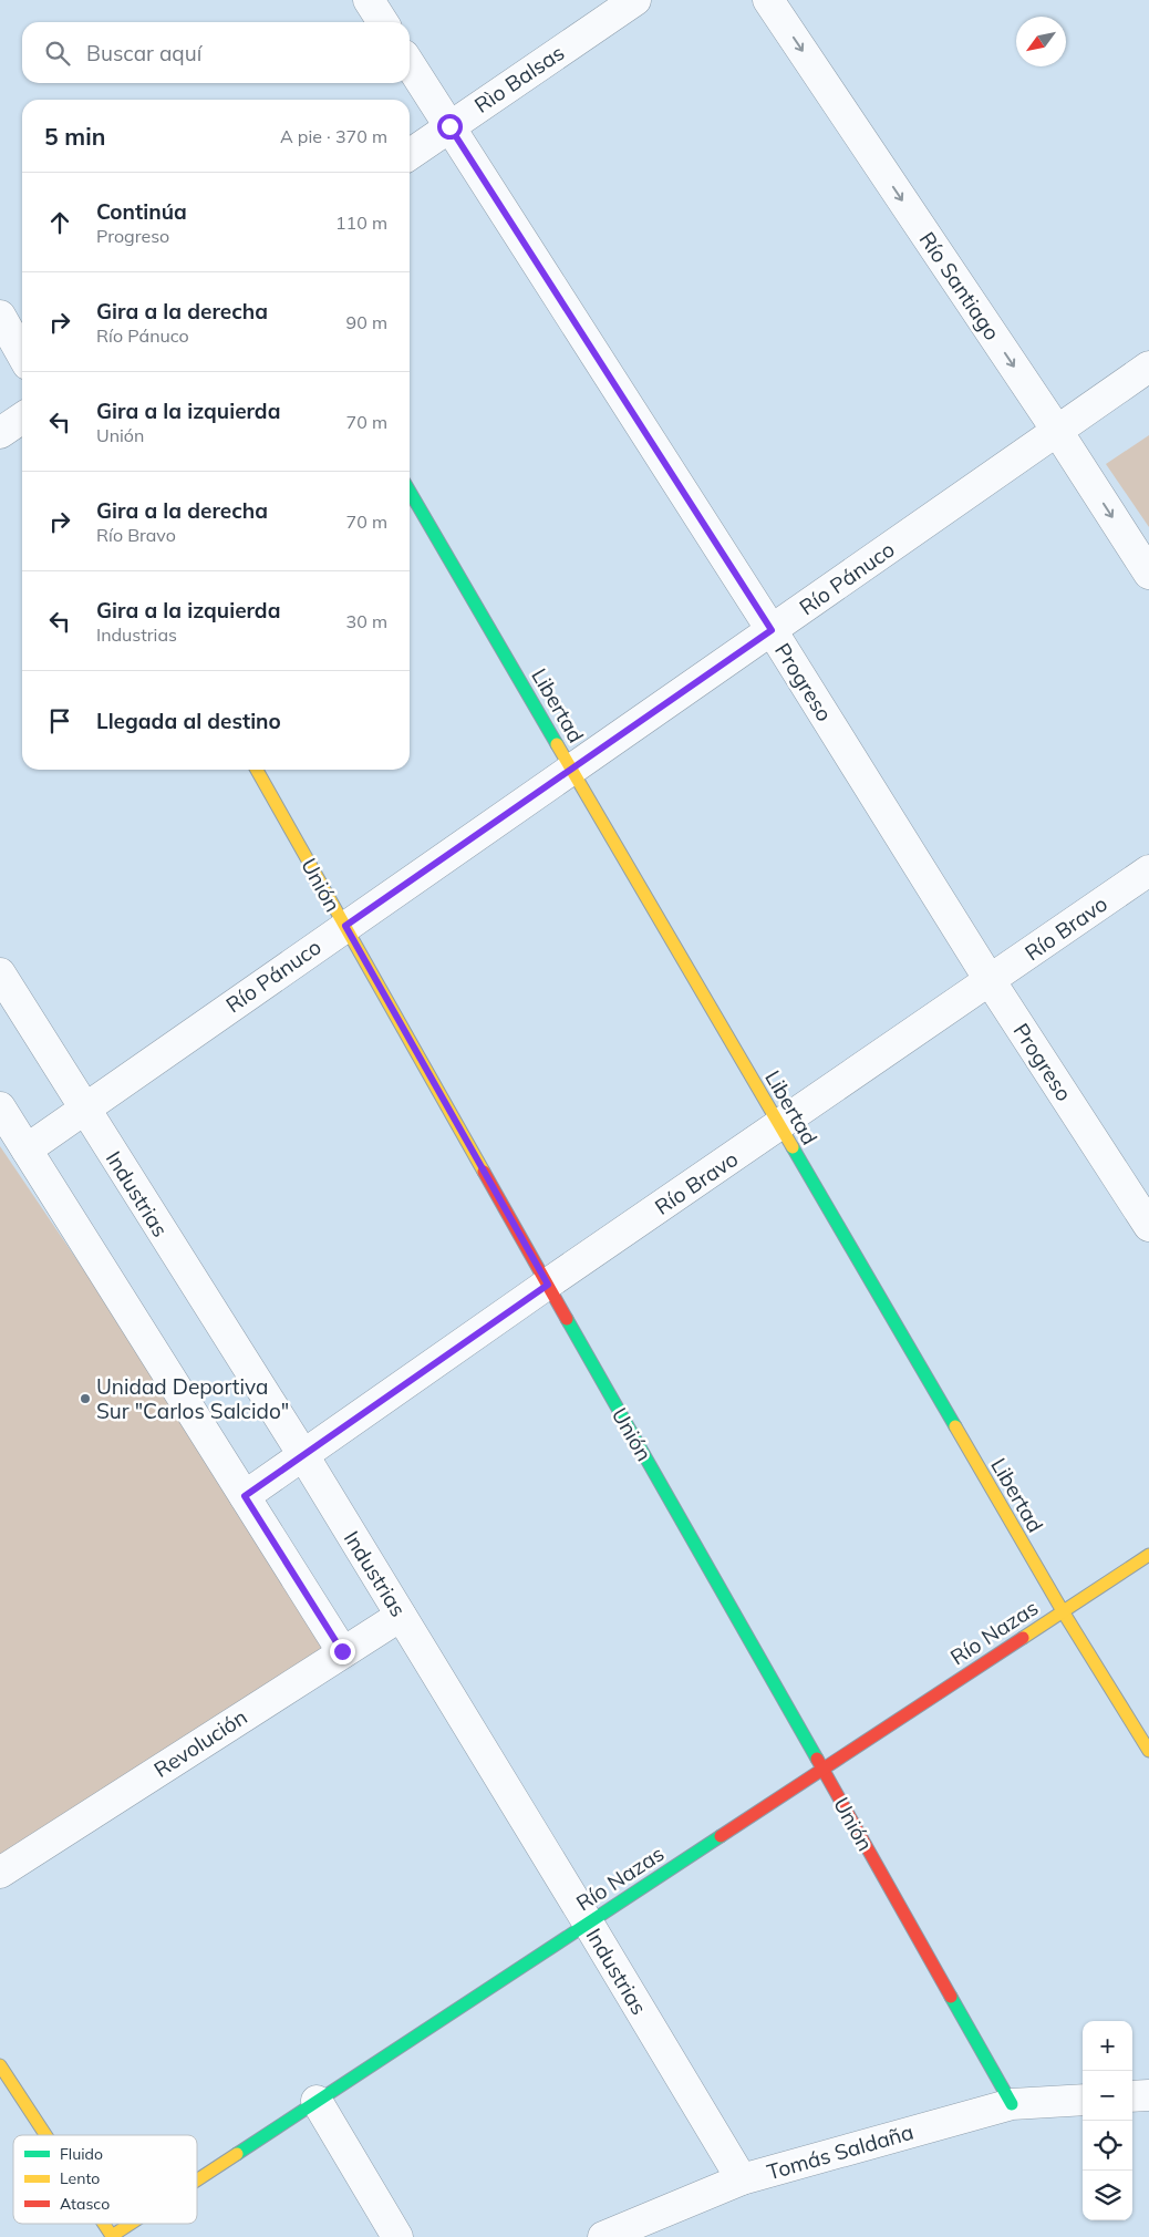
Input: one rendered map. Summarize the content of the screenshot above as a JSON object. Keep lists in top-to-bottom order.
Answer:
{
  "streets": {
    "street": [
      "Rìo Balsas",
      "Río Santiago",
      "Río Pánuco",
      "Progreso",
      "Libertad",
      "Unión",
      "Río Bravo",
      "Industrias",
      "Río Nazas",
      "Revolución",
      "Tomás Saldaña"
    ]
  },
  "crossings": [
    ["Rìo Balsas", "Progreso"],
    ["Río Santiago", "Río Pánuco"],
    ["Río Pánuco", "Progreso"],
    ["Río Pánuco", "Libertad"],
    ["Río Pánuco", "Unión"],
    ["Río Pánuco", "Industrias"],
    ["Progreso", "Río Bravo"],
    ["Libertad", "Río Bravo"],
    ["Libertad", "Río Nazas"],
    ["Unión", "Río Bravo"],
    ["Unión", "Río Nazas"],
    ["Unión", "Tomás Saldaña"],
    ["Río Bravo", "Industrias"],
    ["Industrias", "Río Nazas"],
    ["Industrias", "Revolución"],
    ["Industrias", "Tomás Saldaña"]
  ],
  "one_way": ["Río Santiago"],
  "places": ["Unidad Deportiva Sur \"Carlos Salcido\""],
  "legend": ["Fluido", "Lento", "Atasco"],
  "north": "bottom left",
  "page": {
    "search": "Buscar aquí",
    "heading": ["5 min", "A pie · 370 m"],
    "list": [
      ["Continúa", "Progreso", "110 m"],
      ["Gira a la derecha", "Río Pánuco", "90 m"],
      ["Gira a la izquierda", "Unión", "70 m"],
      ["Gira a la derecha", "Río Bravo", "70 m"],
      ["Gira a la izquierda", "Industrias", "30 m"],
      "Llegada al destino"
    ],
    "map_buttons": ["+", "−"]
  }
}
